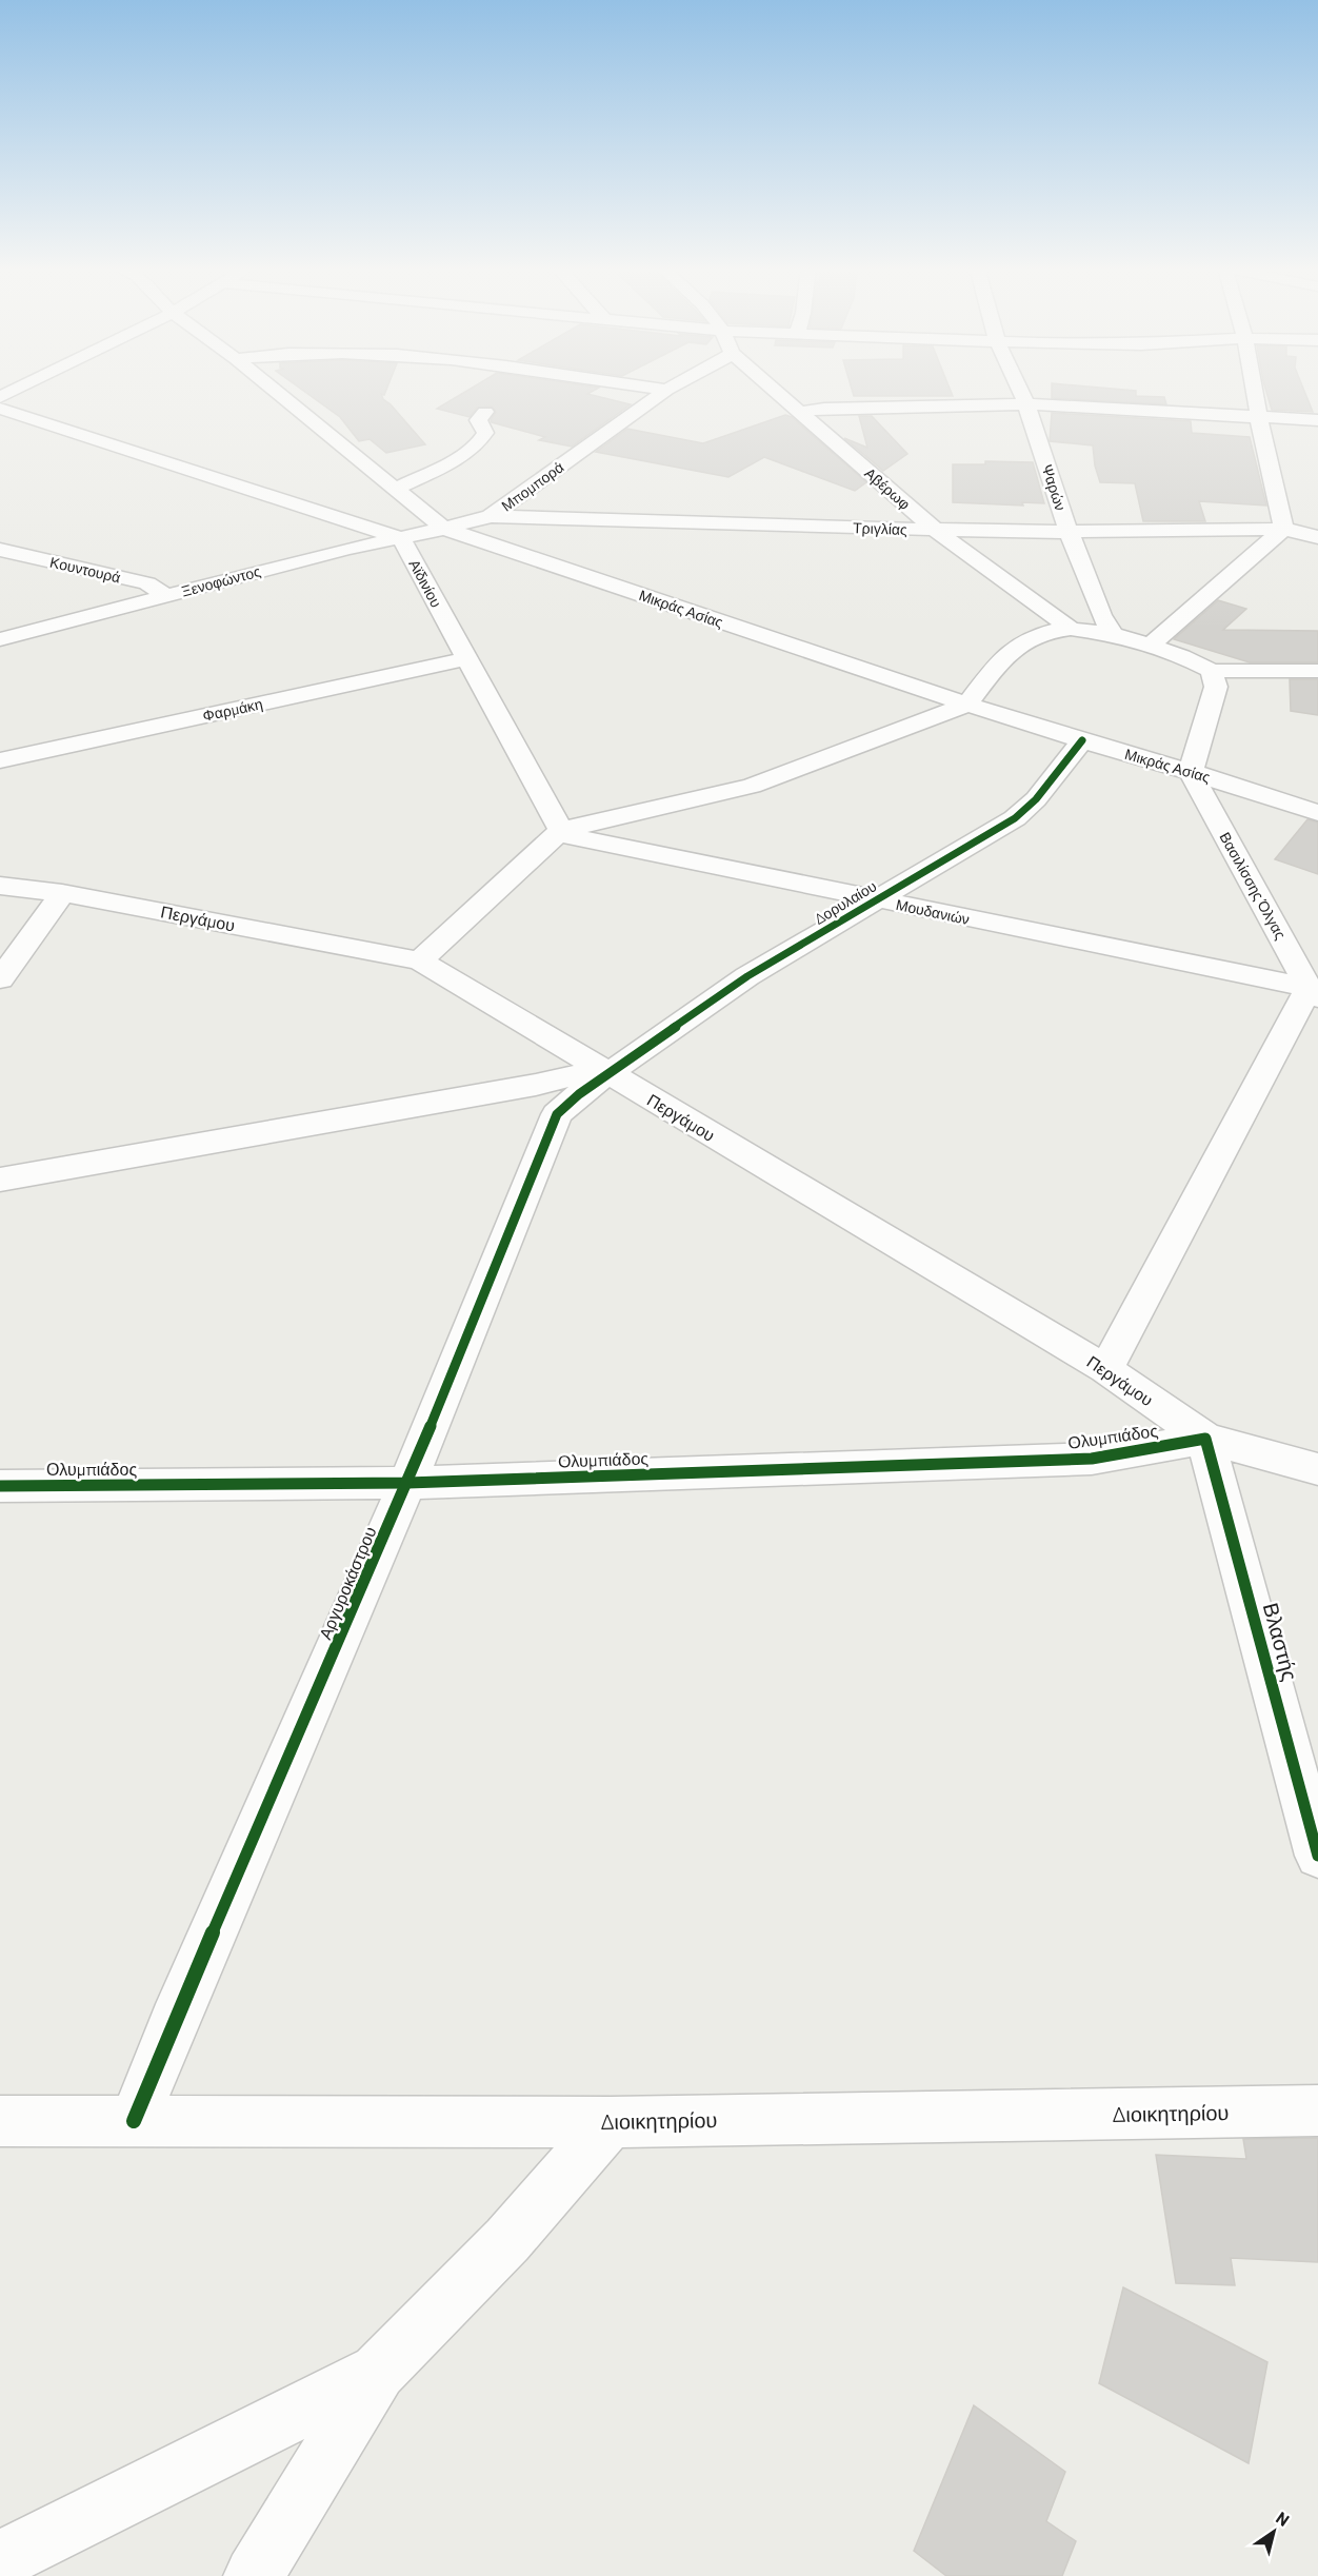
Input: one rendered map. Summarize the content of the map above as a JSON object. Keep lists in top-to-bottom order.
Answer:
{
  "streets": {
    "street": [
      "Μπομπορά",
      "Ψαρών",
      "Αβέρωφ",
      "Τριγλίας",
      "Κουντουρά",
      "Ξενοφώντος",
      "Αϊδινίου",
      "Μικράς Ασίας",
      "Φαρμάκη",
      "Βασιλίσσης Όλγας",
      "Δορυλαίου",
      "Μουδανιών",
      "Περγάμου",
      "Ολυμπιάδος",
      "Αργυροκάστρου",
      "Βλαστής",
      "Διοικητηρίου"
    ]
  },
  "crossings": [
    ["Μπομπορά", "Τριγλίας"],
    ["Ψαρών", "Τριγλίας"],
    ["Αβέρωφ", "Τριγλίας"],
    ["Τριγλίας", "Ξενοφώντος"],
    ["Τριγλίας", "Μικράς Ασίας"],
    ["Κουντουρά", "Ξενοφώντος"],
    ["Ξενοφώντος", "Αϊδινίου"],
    ["Ξενοφώντος", "Μικράς Ασίας"],
    ["Αϊδινίου", "Φαρμάκη"],
    ["Αϊδινίου", "Μουδανιών"],
    ["Μικράς Ασίας", "Βασιλίσσης Όλγας"],
    ["Μικράς Ασίας", "Δορυλαίου"],
    ["Βασιλίσσης Όλγας", "Μουδανιών"],
    ["Δορυλαίου", "Μουδανιών"],
    ["Δορυλαίου", "Περγάμου"],
    ["Δορυλαίου", "Αργυροκάστρου"],
    ["Περγάμου", "Ολυμπιάδος"],
    ["Περγάμου", "Αργυροκάστρου"],
    ["Περγάμου", "Βλαστής"],
    ["Ολυμπιάδος", "Αργυροκάστρου"],
    ["Ολυμπιάδος", "Βλαστής"],
    ["Αργυροκάστρου", "Διοικητηρίου"]
  ],
  "north": "top right"
}
